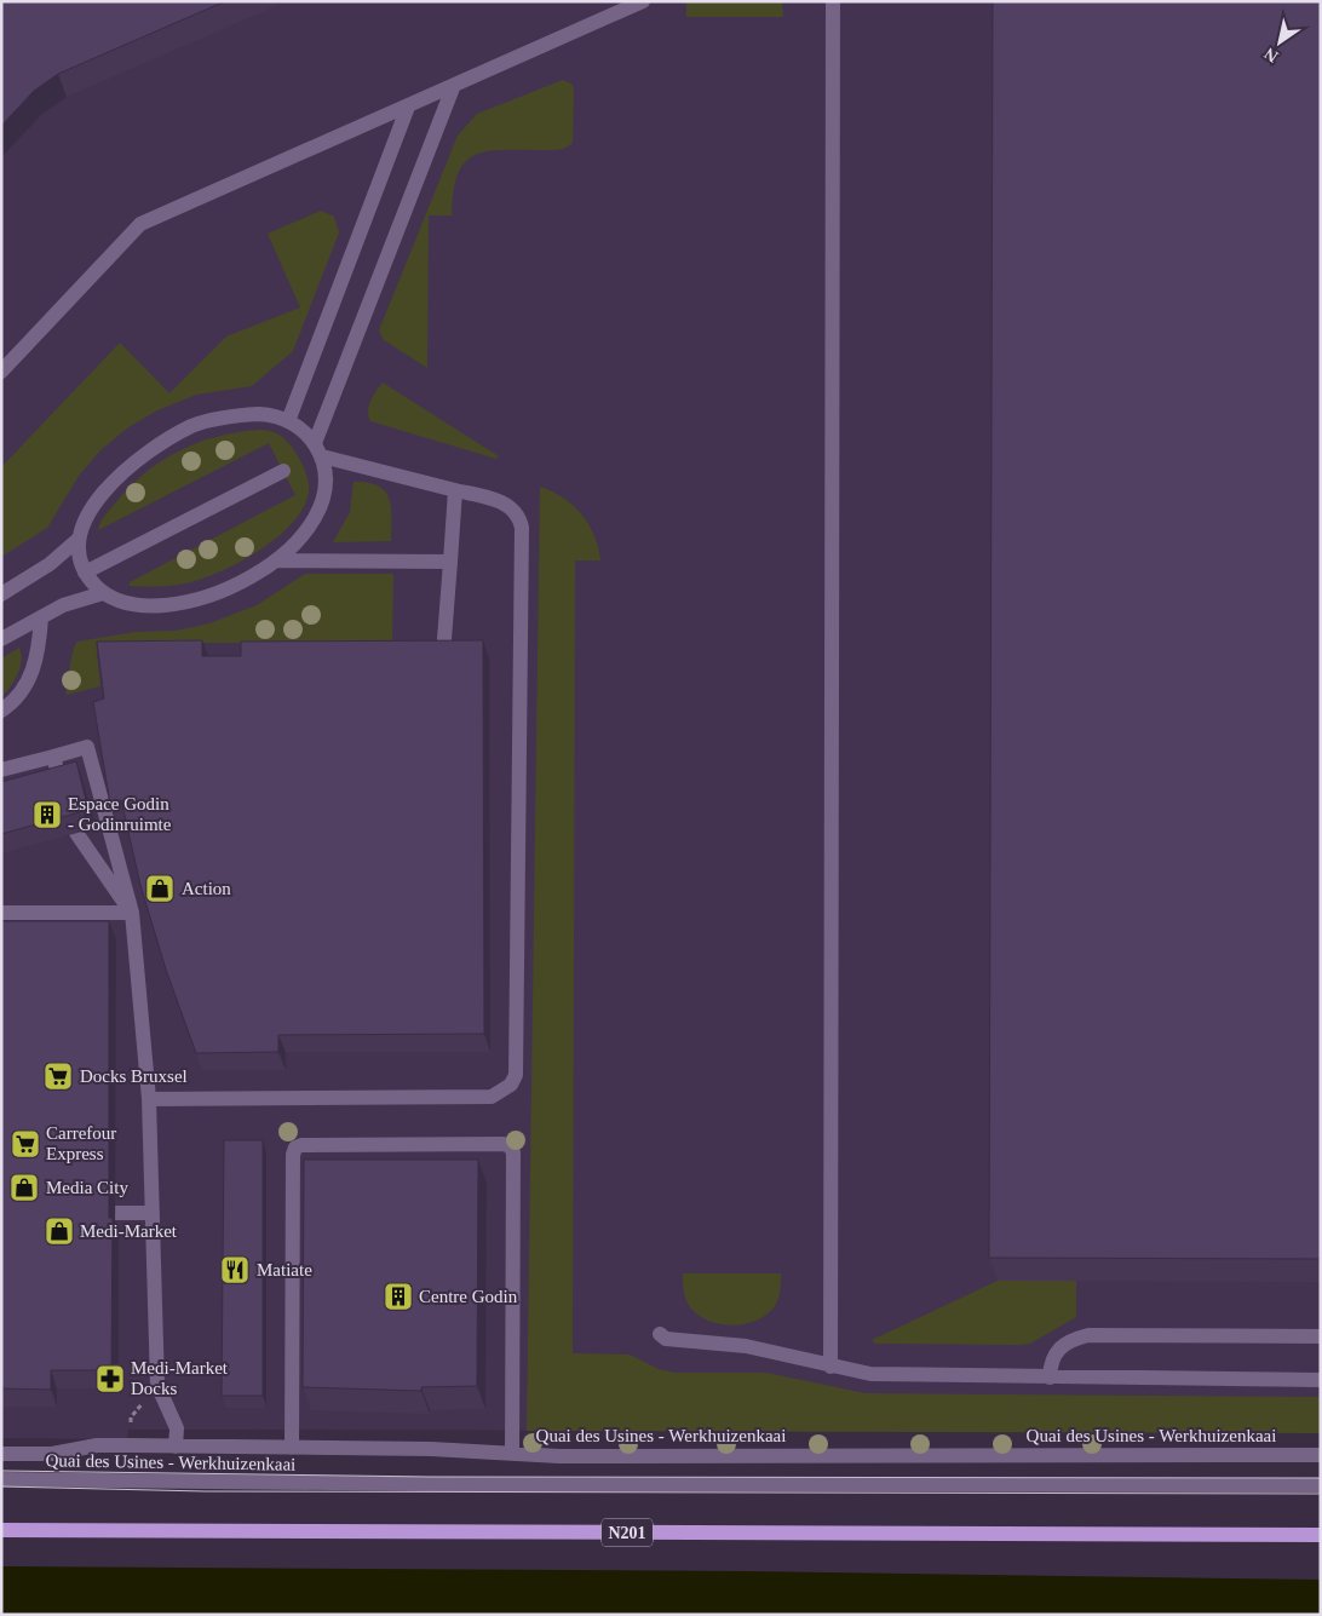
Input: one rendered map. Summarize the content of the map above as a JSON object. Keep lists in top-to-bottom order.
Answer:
{
  "streets": {
    "main road": ["N201"],
    "street": ["Quai des Usines - Werkhuizenkaai"]
  },
  "places": {
    "building": ["Espace Godin - Godinruimte", "Centre Godin"],
    "shop": ["Action", "Media City", "Medi-Market"],
    "supermarket": ["Docks Bruxsel", "Carrefour Express"],
    "restaurant": ["Matiate"],
    "pharmacy": ["Medi-Market Docks"]
  },
  "north": "bottom left"
}
